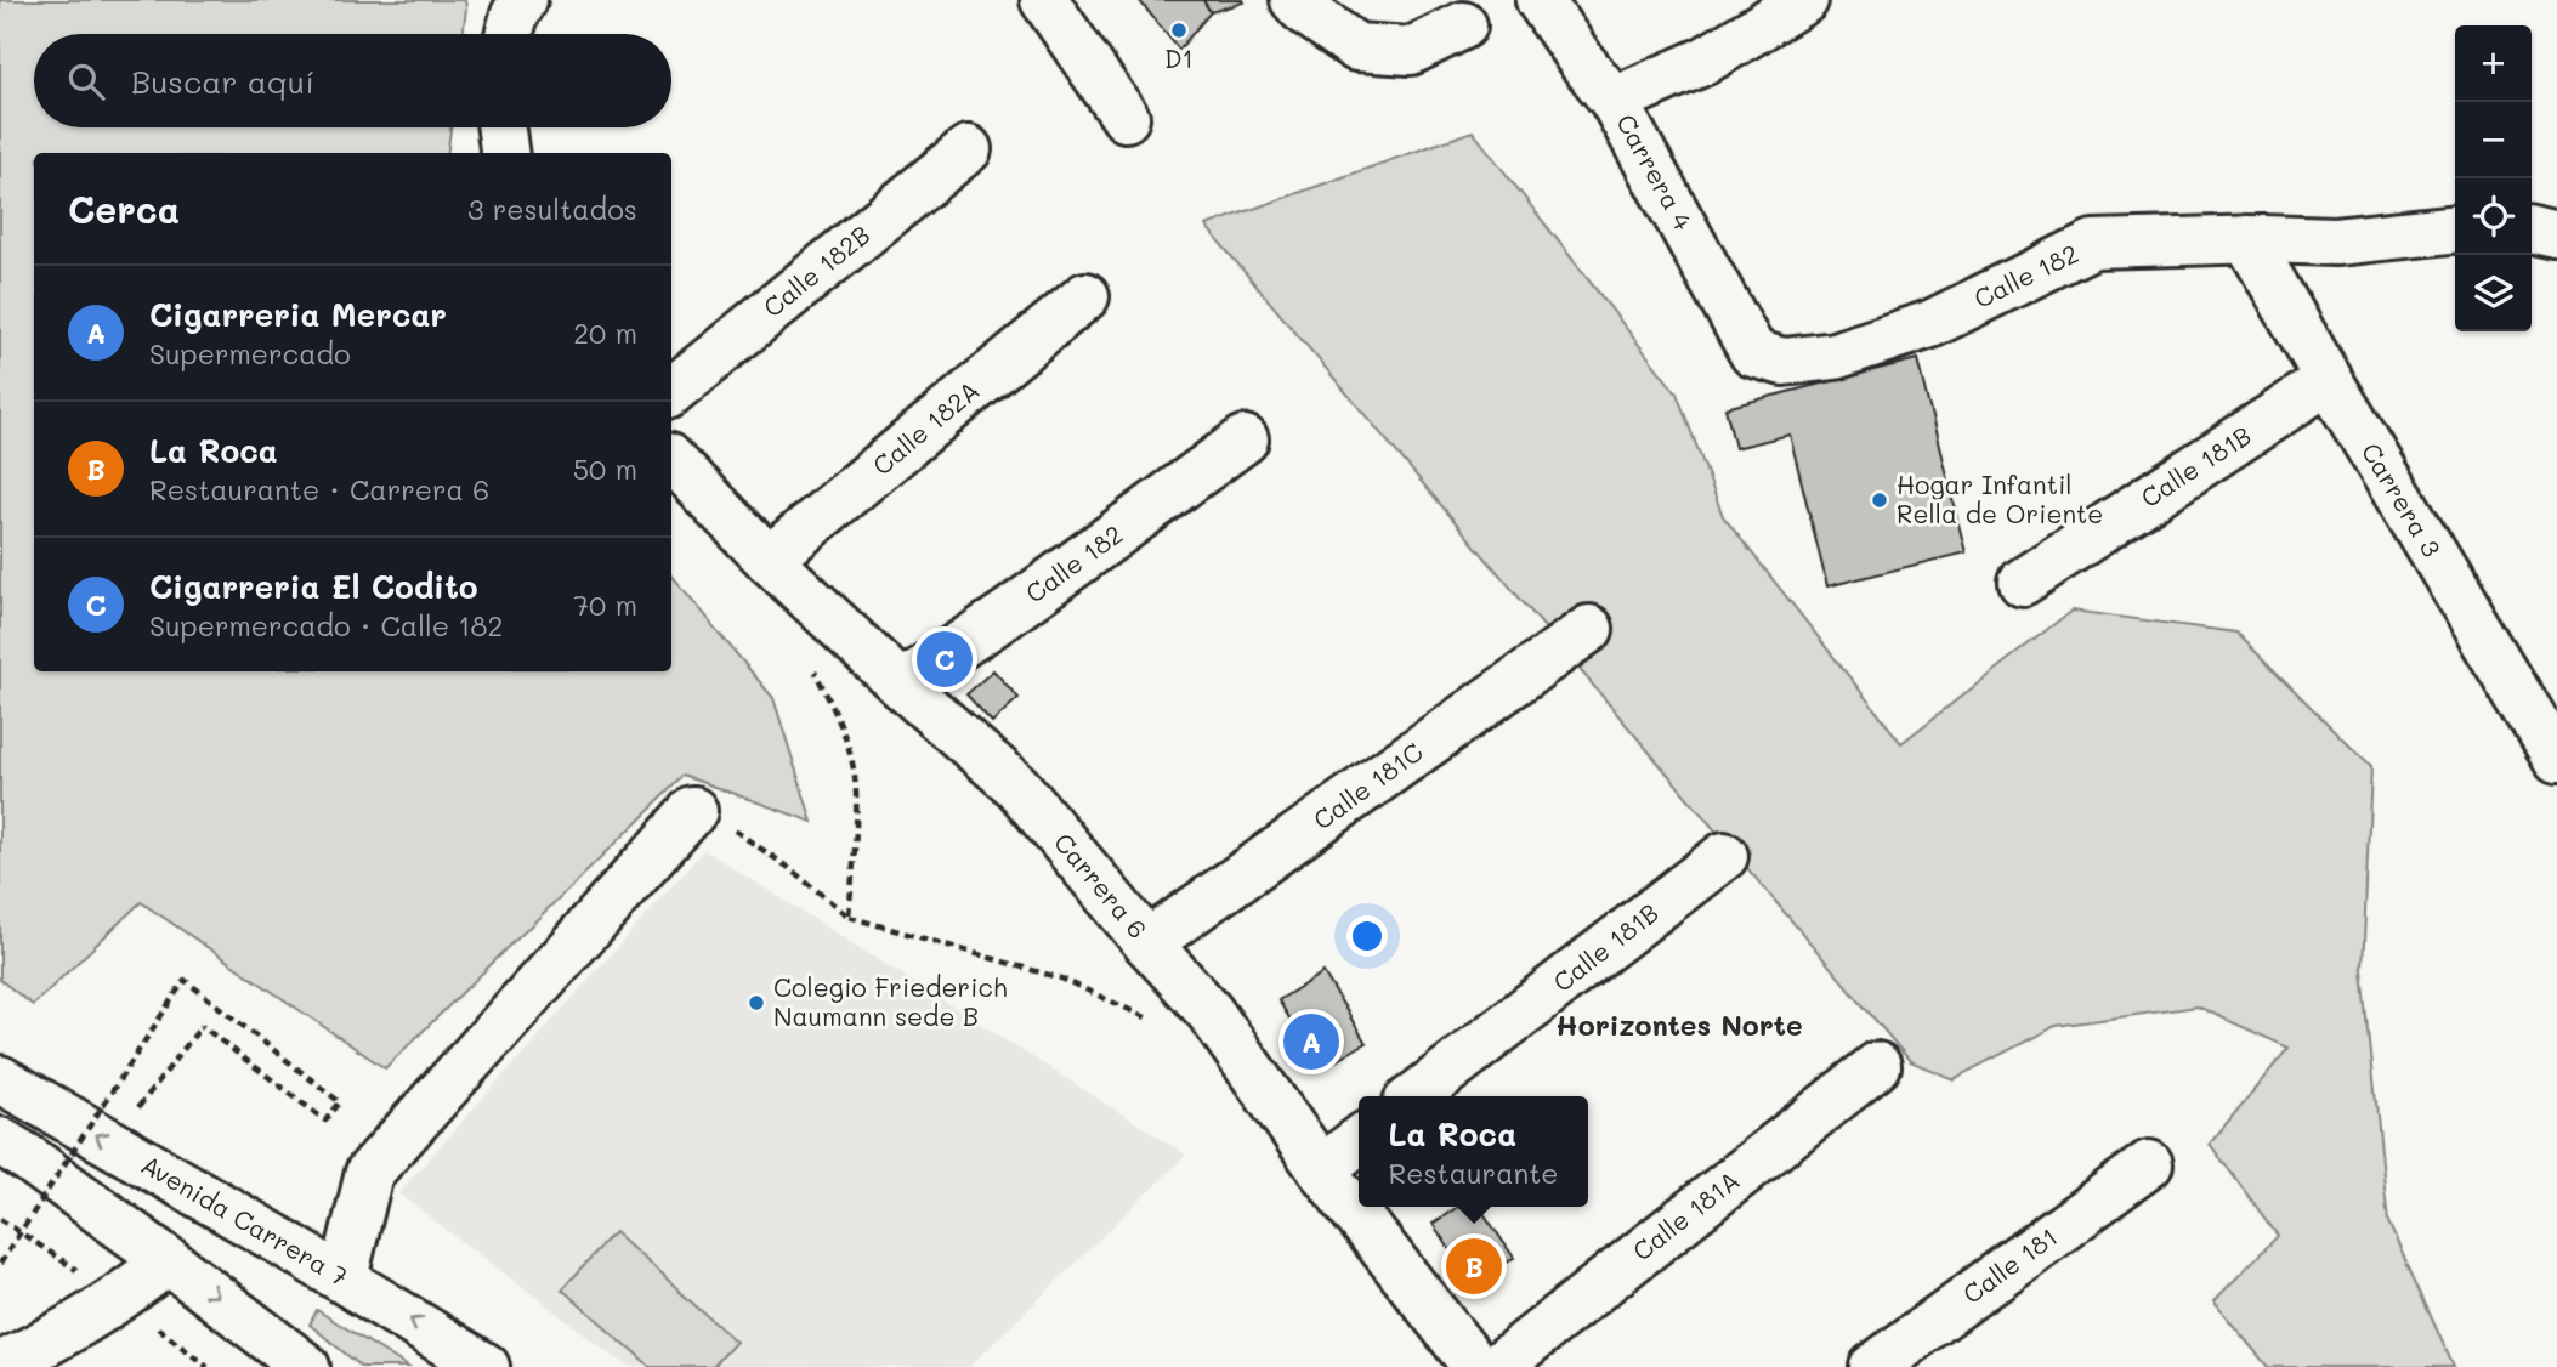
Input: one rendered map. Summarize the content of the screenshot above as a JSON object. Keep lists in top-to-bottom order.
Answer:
{
  "streets": {
    "street": [
      "Carrera 4",
      "Calle 182B",
      "Calle 182",
      "Calle 182A",
      "Calle 181B",
      "Carrera 3",
      "Calle 181C",
      "Carrera 6",
      "Calle 181A",
      "Avenida Carrera 7",
      "Calle 181"
    ]
  },
  "crossings": [
    ["Carrera 4", "Calle 182"],
    ["Calle 182", "Carrera 3"],
    ["Calle 182", "Carrera 6"],
    ["Calle 182A", "Carrera 6"],
    ["Calle 181B", "Carrera 3"],
    ["Calle 181C", "Carrera 6"]
  ],
  "districts": ["Horizontes Norte"],
  "places": ["D1", "Hogar Infantil Rella de Oriente", "Colegio Friederich Naumann sede B"],
  "page": {
    "map_buttons": ["+", "−"],
    "search": "Buscar aquí",
    "heading": ["Cerca", "3 resultados"],
    "list": [
      {
        "mark": "A",
        "name": "Cigarreria Mercar",
        "note": "Supermercado",
        "value": "20 m"
      },
      {
        "mark": "B",
        "name": "La Roca",
        "note": "Restaurante · Carrera 6",
        "value": "50 m"
      },
      {
        "mark": "C",
        "name": "Cigarreria El Codito",
        "note": "Supermercado · Calle 182",
        "value": "70 m"
      }
    ],
    "pins": ["C", "A", "B"],
    "popup": ["La Roca", "Restaurante"]
  }
}
